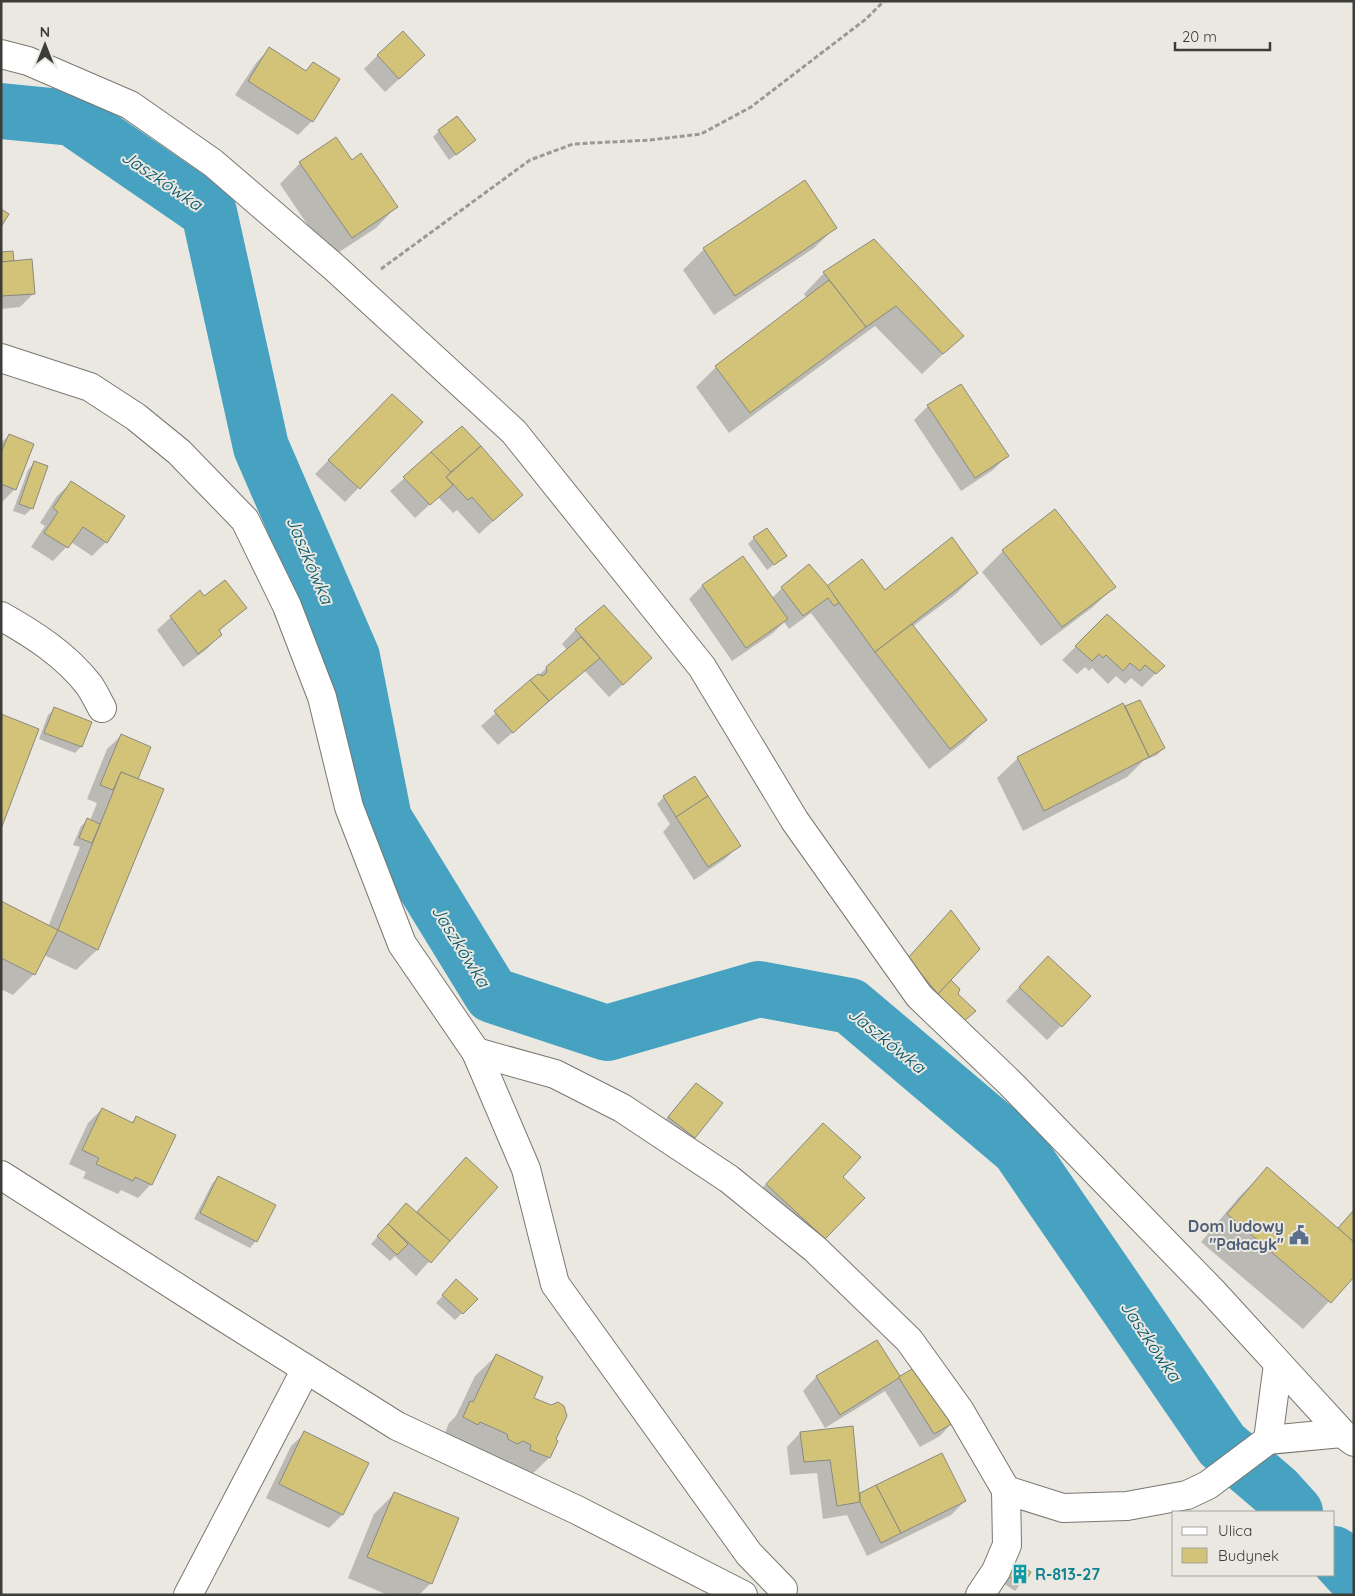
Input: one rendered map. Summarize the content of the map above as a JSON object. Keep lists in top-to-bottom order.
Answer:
{
  "water": ["Jaszkówka"],
  "places": {
    "public building": ["Dom ludowy \"Pałacyk\""],
    "building": ["R-813-27"]
  },
  "legend": ["Ulica", "Budynek"],
  "scale_bar": "20 m",
  "north": "top"
}
